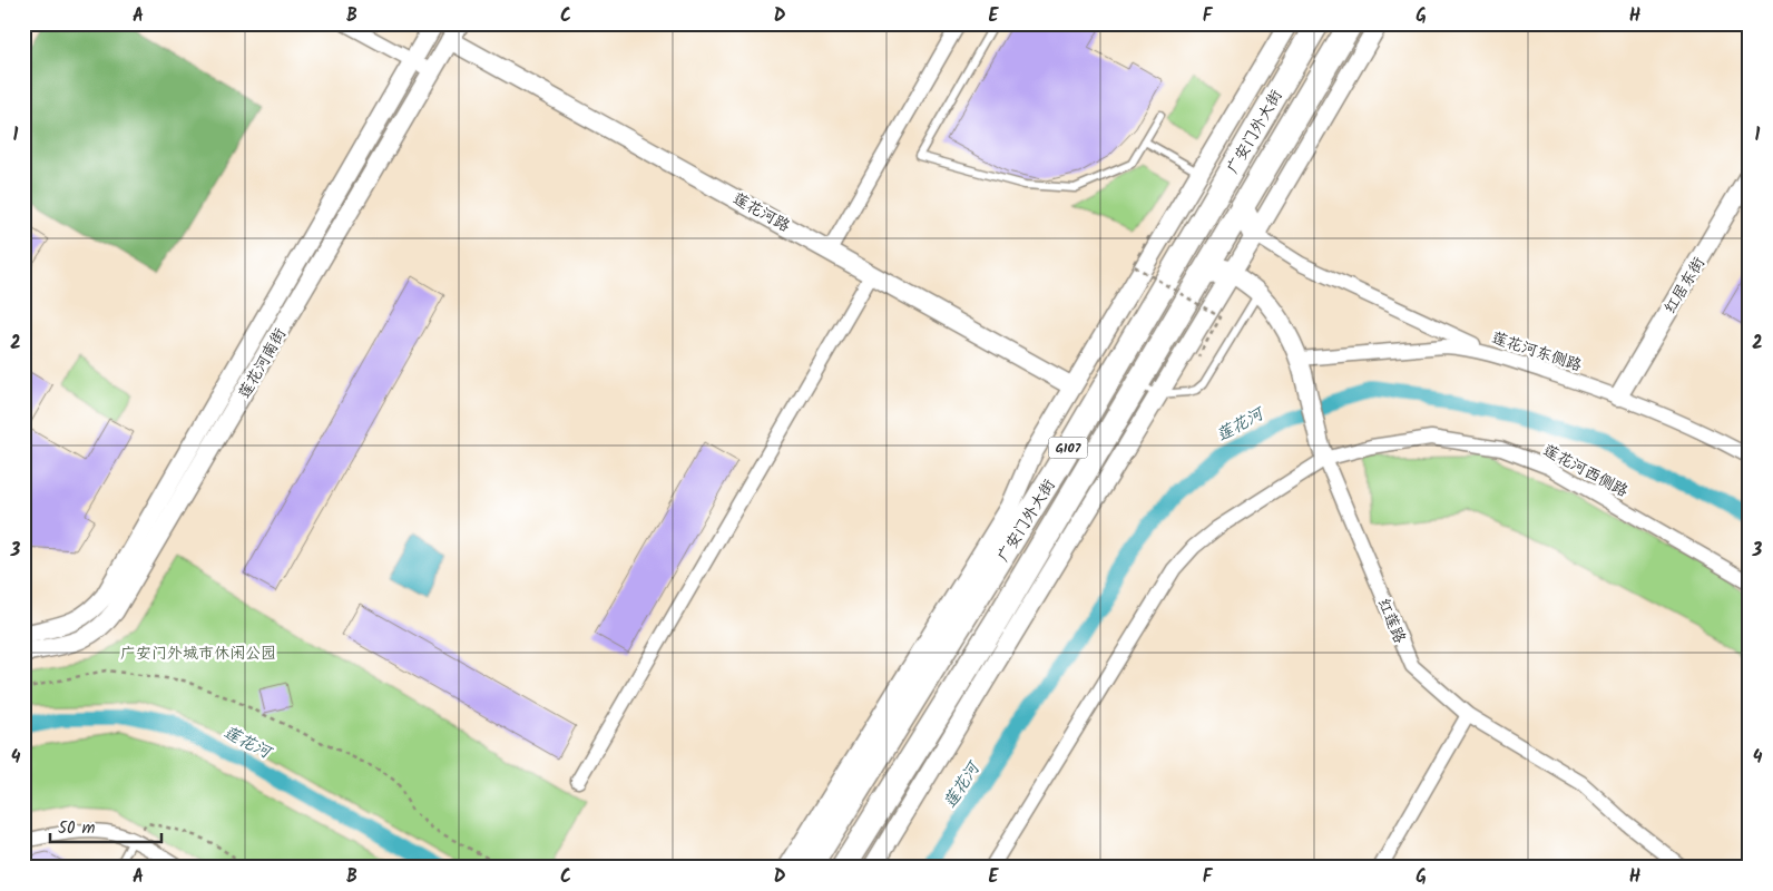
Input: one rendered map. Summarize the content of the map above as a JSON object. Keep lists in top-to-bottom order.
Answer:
{
  "streets": {
    "highway": ["广安门外大街", "G107"],
    "street": [
      "莲花河路",
      "红居东街",
      "莲花河东侧路",
      "莲花河南街",
      "莲花河西侧路",
      "红莲路"
    ]
  },
  "crossings": [
    ["广安门外大街", "莲花河路"],
    ["广安门外大街", "红莲路"],
    ["莲花河路", "莲花河南街"],
    ["红居东街", "莲花河东侧路"],
    ["莲花河东侧路", "红莲路"],
    ["莲花河西侧路", "红莲路"]
  ],
  "water": ["莲花河"],
  "parks": ["广安门外城市休闲公园"],
  "scale_bar": "50 m",
  "grid": {
    "columns": [
      "A",
      "B",
      "C",
      "D",
      "E",
      "F",
      "G",
      "H"
    ],
    "rows": [
      "1",
      "2",
      "3",
      "4"
    ]
  }
}
